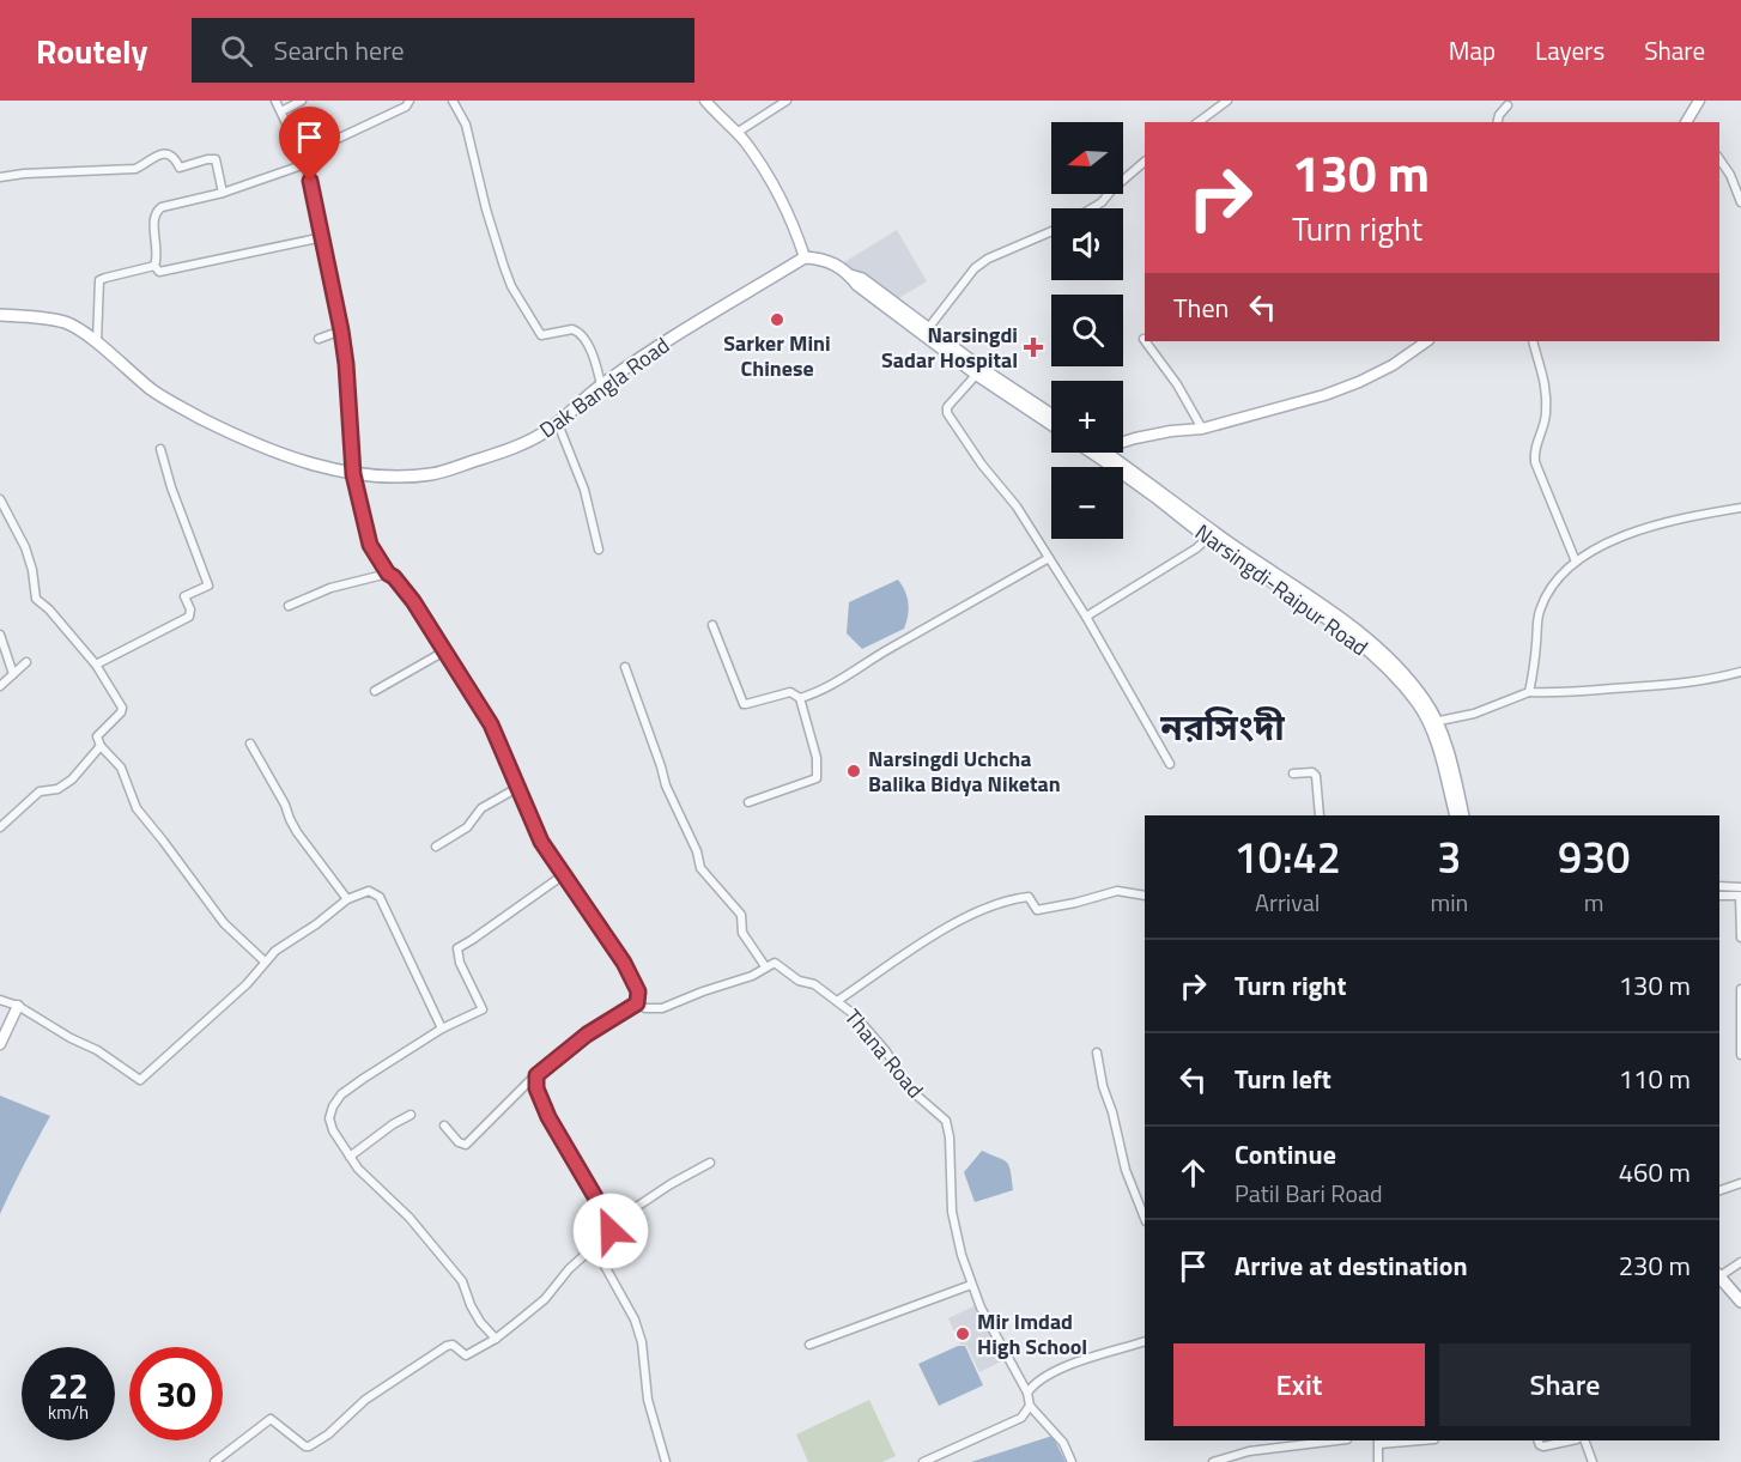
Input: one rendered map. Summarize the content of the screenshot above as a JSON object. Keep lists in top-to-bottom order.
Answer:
{
  "streets": {
    "main road": ["Dak Bangla Road", "Narsingdi-Raipur Road"],
    "street": ["Thana Road"]
  },
  "districts": ["নরসিংদী"],
  "places": {
    "other": ["Sarker Mini Chinese", "Narsingdi Uchcha Balika Bidya Niketan", "Mir Imdad High School"],
    "health": ["Narsingdi Sadar Hospital"]
  },
  "north": "left",
  "page": {
    "header": "Routely",
    "search": "Search here",
    "nav": ["Map", "Layers", "Share"],
    "map_buttons": ["+", "−"],
    "turn": ["130 m", "Turn right"],
    "then": "Then",
    "eta": [
      "10:42",
      "Arrival",
      "3",
      "min",
      "930",
      "m"
    ],
    "list": [
      {
        "name": "Turn right",
        "value": "130 m"
      },
      {
        "name": "Turn left",
        "value": "110 m"
      },
      {
        "name": "Continue",
        "note": "Patil Bari Road",
        "value": "460 m"
      },
      {
        "name": "Arrive at destination",
        "value": "230 m"
      }
    ],
    "buttons": ["Exit", "Share"],
    "speed": "22 km/h",
    "limit": "30"
  }
}
